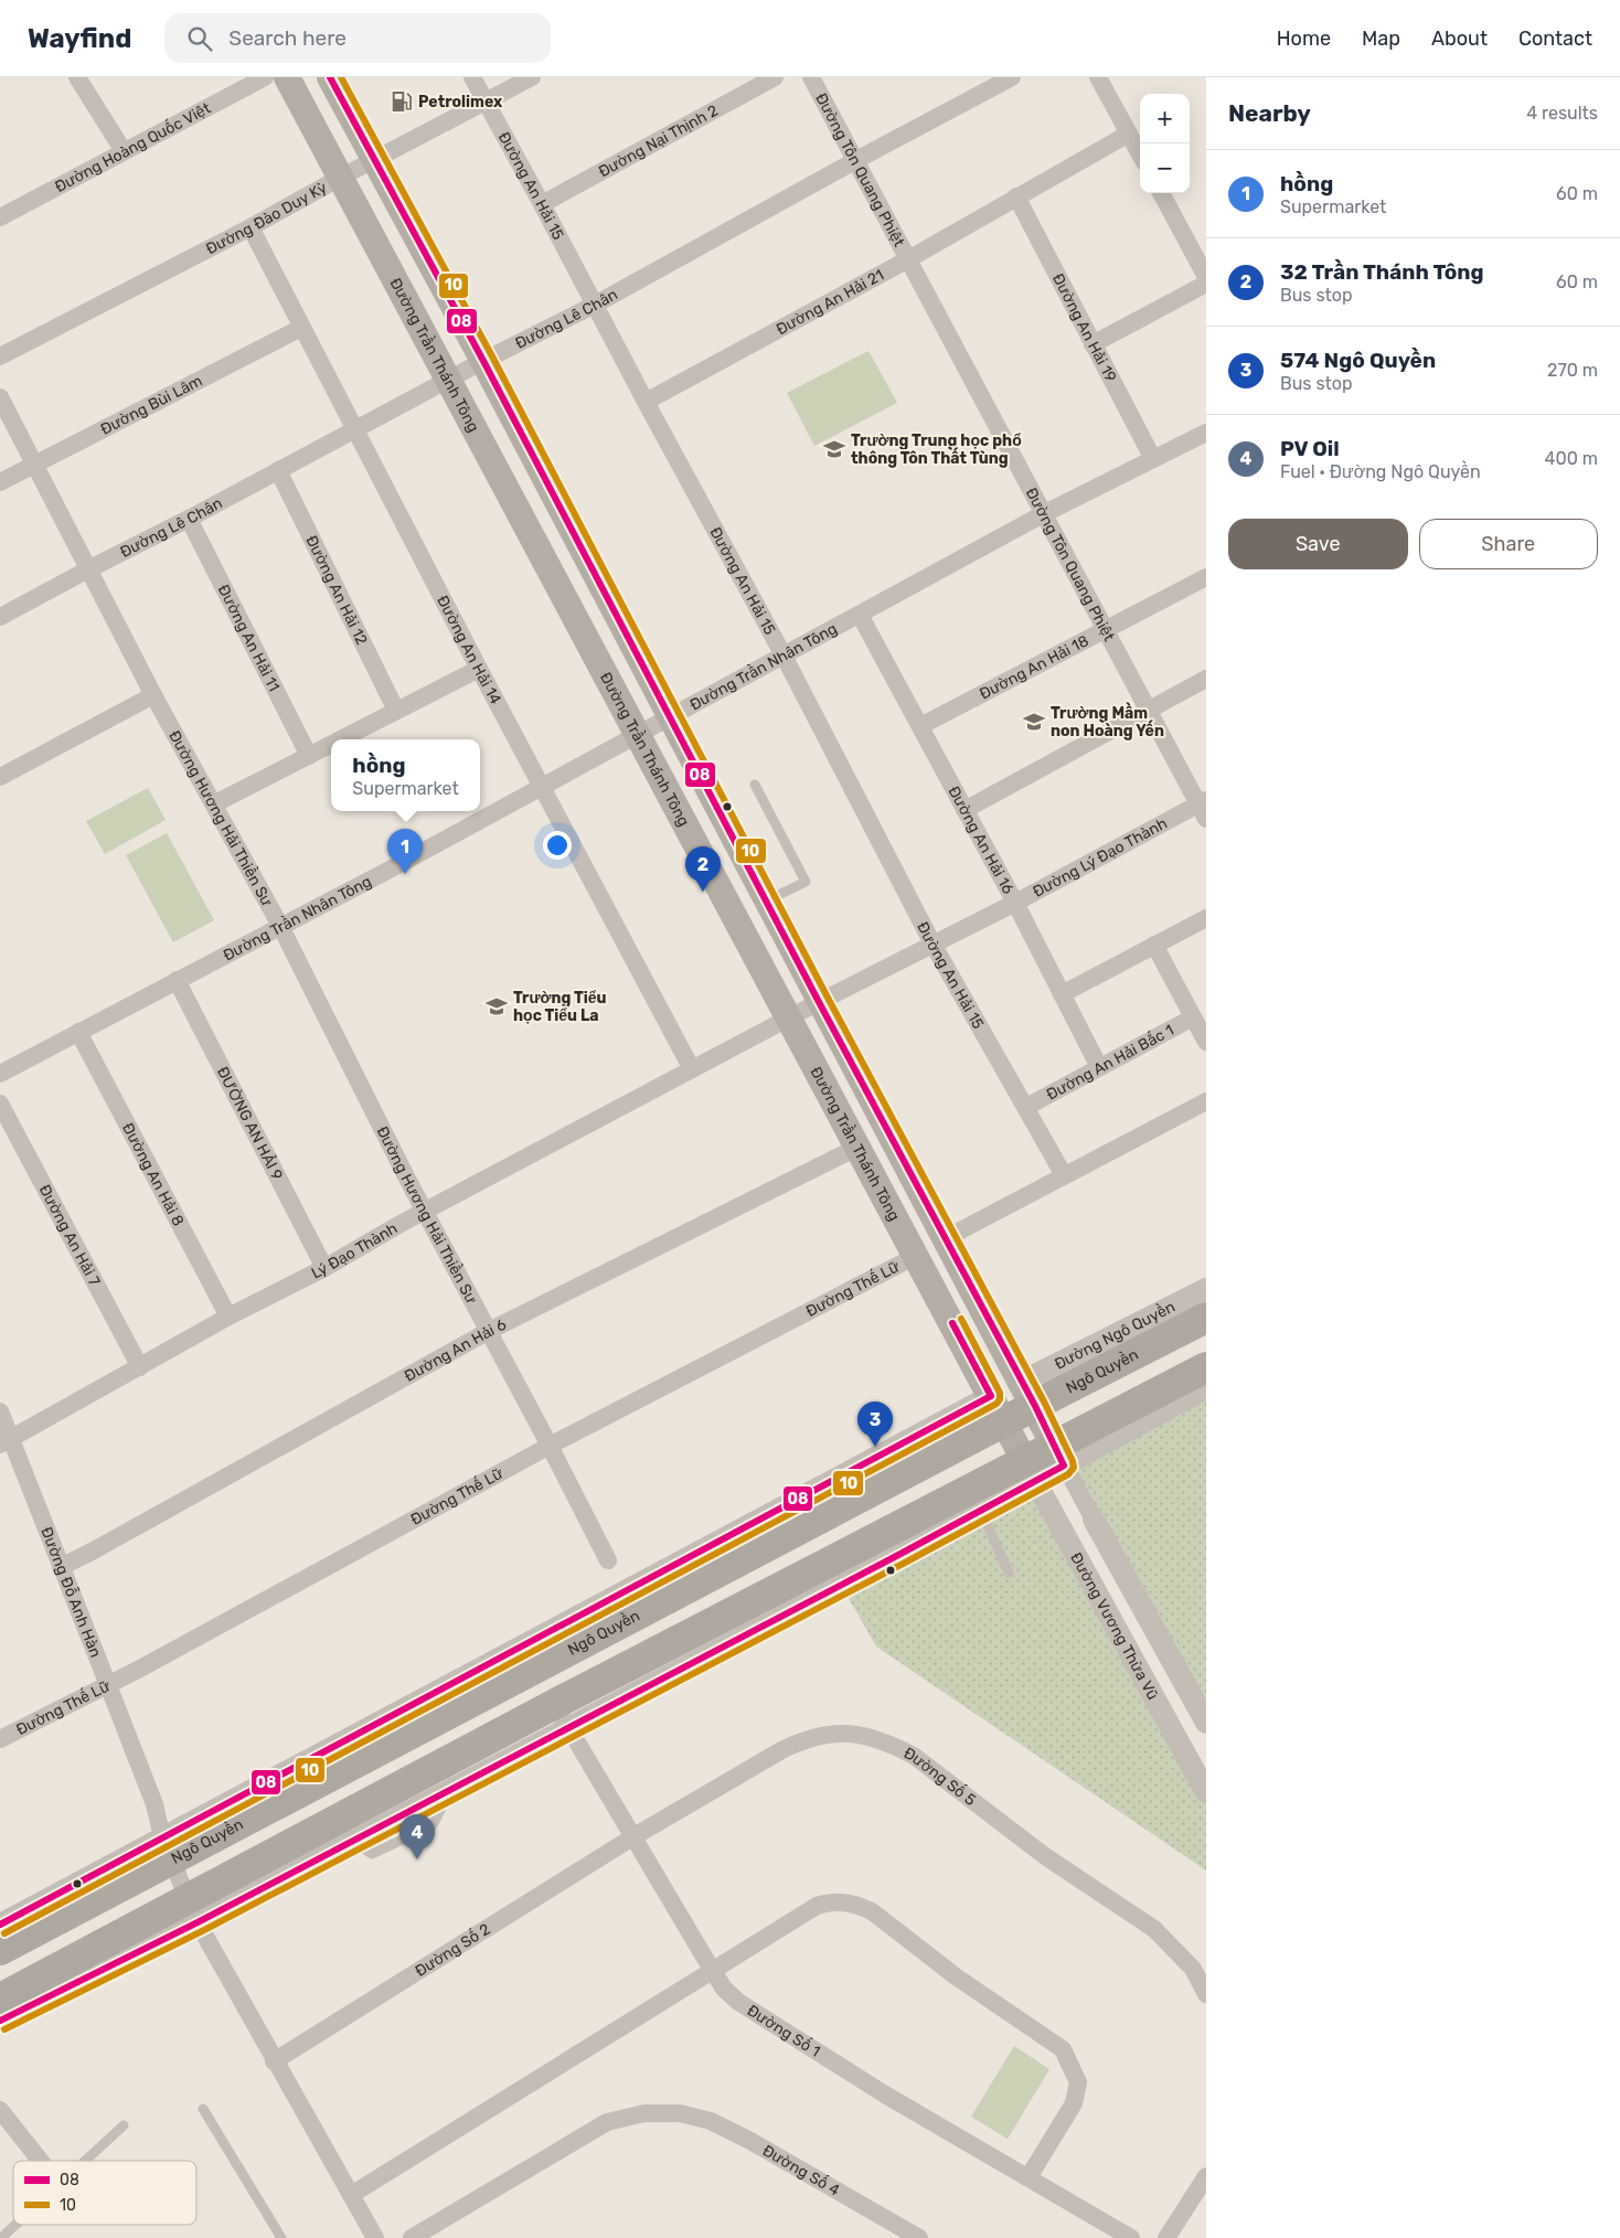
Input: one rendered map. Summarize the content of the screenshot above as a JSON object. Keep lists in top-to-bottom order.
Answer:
{
  "streets": {
    "highway": ["Ngô Quyền"],
    "main road": ["Đường Trần Thánh Tông"],
    "street": [
      "Đường Nại Thịnh 2",
      "Đường Hoàng Quốc Việt",
      "Đường Tôn Quang Phiệt",
      "Đường An Hải 15",
      "Đường Đào Duy Kỳ",
      "Đường An Hải 21",
      "Đường Lê Chân",
      "Đường An Hải 19",
      "Đường Bùi Lâm",
      "Đường An Hải 12",
      "Đường An Hải 11",
      "Đường An Hải 14",
      "Đường Trần Nhân Tông",
      "Đường An Hải 18",
      "Đường Hương Hải Thiền Sư",
      "Đường An Hải 16",
      "Đường Lý Đạo Thành",
      "Đường An Hải Bắc 1",
      "ĐƯỜNG AN HẢl 9",
      "Đường An Hải 8",
      "Đường An Hải 7",
      "Lý Đạo Thành",
      "Đường Thế Lữ",
      "Đường Ngô Quyền",
      "Đường An Hải 6",
      "Đường Đỗ Anh Hàn",
      "Đường Vương Thừa Vũ",
      "Đường Số 5",
      "Đường Số 2",
      "Đường Số 1",
      "Đường Số 4"
    ]
  },
  "crossings": [
    ["Đường Nại Thịnh 2", "Đường An Hải 15"],
    ["Đường Tôn Quang Phiệt", "Đường An Hải 21"],
    ["Đường Tôn Quang Phiệt", "Đường Lê Chân"],
    ["Đường Tôn Quang Phiệt", "Đường Trần Nhân Tông"],
    ["Đường Tôn Quang Phiệt", "Đường An Hải 18"],
    ["Đường Tôn Quang Phiệt", "Đường Lý Đạo Thành"],
    ["Đường An Hải 15", "Đường Đào Duy Kỳ"],
    ["Đường An Hải 15", "Đường An Hải 21"],
    ["Đường An Hải 15", "Đường Lê Chân"],
    ["Đường An Hải 15", "Đường Trần Nhân Tông"],
    ["Đường An Hải 15", "Đường Lý Đạo Thành"],
    ["Đường An Hải 15", "Đường An Hải Bắc 1"],
    ["Đường Đào Duy Kỳ", "Đường Trần Thánh Tông"],
    ["Đường Đào Duy Kỳ", "Đường An Hải 14"],
    ["Đường An Hải 21", "Đường An Hải 19"],
    ["Đường Lê Chân", "Đường Trần Thánh Tông"],
    ["Đường Lê Chân", "Đường An Hải 12"],
    ["Đường Lê Chân", "Đường An Hải 11"],
    ["Đường Lê Chân", "Đường An Hải 14"],
    ["Đường Lê Chân", "Đường Hương Hải Thiền Sư"],
    ["Đường An Hải 19", "Đường Trần Nhân Tông"],
    ["Đường Trần Thánh Tông", "Đường Trần Nhân Tông"],
    ["Đường Trần Thánh Tông", "Đường Lý Đạo Thành"],
    ["Đường Trần Thánh Tông", "Lý Đạo Thành"],
    ["Đường Trần Thánh Tông", "Đường Thế Lữ"],
    ["Đường Trần Thánh Tông", "Đường An Hải 6"],
    ["Đường Trần Thánh Tông", "Ngô Quyền"],
    ["Đường Trần Thánh Tông", "Đường Vương Thừa Vũ"],
    ["Đường Bùi Lâm", "Đường An Hải 14"],
    ["Đường Bùi Lâm", "Đường Hương Hải Thiền Sư"],
    ["Đường An Hải 14", "Đường Trần Nhân Tông"],
    ["Đường An Hải 14", "Lý Đạo Thành"],
    ["Đường Trần Nhân Tông", "Đường Hương Hải Thiền Sư"],
    ["Đường Trần Nhân Tông", "Đường An Hải 16"],
    ["Đường Trần Nhân Tông", "ĐƯỜNG AN HẢl 9"],
    ["Đường Trần Nhân Tông", "Đường An Hải 8"],
    ["Đường An Hải 18", "Đường An Hải 16"],
    ["Đường Hương Hải Thiền Sư", "Lý Đạo Thành"],
    ["Đường Hương Hải Thiền Sư", "Đường Thế Lữ"],
    ["Đường Hương Hải Thiền Sư", "Đường An Hải 6"],
    ["Đường An Hải 16", "Đường Lý Đạo Thành"],
    ["Đường An Hải 16", "Đường An Hải Bắc 1"],
    ["Đường Lý Đạo Thành", "Lý Đạo Thành"],
    ["ĐƯỜNG AN HẢl 9", "Lý Đạo Thành"],
    ["Đường An Hải 8", "Lý Đạo Thành"],
    ["Đường An Hải 7", "Lý Đạo Thành"],
    ["Lý Đạo Thành", "Đường Đỗ Anh Hàn"],
    ["Đường Thế Lữ", "Đường Đỗ Anh Hàn"],
    ["Đường Ngô Quyền", "Ngô Quyền"],
    ["Đường An Hải 6", "Đường Đỗ Anh Hàn"],
    ["Ngô Quyền", "Đường Đỗ Anh Hàn"],
    ["Đường Đỗ Anh Hàn", "Đường Số 2"],
    ["Đường Số 5", "Đường Số 2"],
    ["Đường Số 5", "Đường Số 1"],
    ["Đường Số 2", "Đường Số 1"]
  ],
  "places": {
    "fuel station": ["Petrolimex"],
    "school or university": ["Trường Trung học phổ thông Tôn Thất Tùng", "Trường Mầm non Hoàng Yến", "Trường Tiểu học Tiểu La"]
  },
  "lines": ["transit line 08", "transit line 10"],
  "legend": ["08", "10"],
  "page": {
    "header": "Wayfind",
    "search": "Search here",
    "nav": [
      "Home",
      "Map",
      "About",
      "Contact"
    ],
    "heading": ["Nearby", "4 results"],
    "map_buttons": ["+", "−"],
    "list": [
      {
        "mark": "1",
        "name": "hồng",
        "note": "Supermarket",
        "value": "60 m"
      },
      {
        "mark": "2",
        "name": "32 Trần Thánh Tông",
        "note": "Bus stop",
        "value": "60 m"
      },
      {
        "mark": "3",
        "name": "574 Ngô Quyền",
        "note": "Bus stop",
        "value": "270 m"
      },
      {
        "mark": "4",
        "name": "PV Oil",
        "note": "Fuel · Đường Ngô Quyền",
        "value": "400 m"
      }
    ],
    "buttons": ["Save", "Share"],
    "popup": ["hồng", "Supermarket"],
    "pins": [
      "1",
      "2",
      "3",
      "4"
    ]
  }
}
